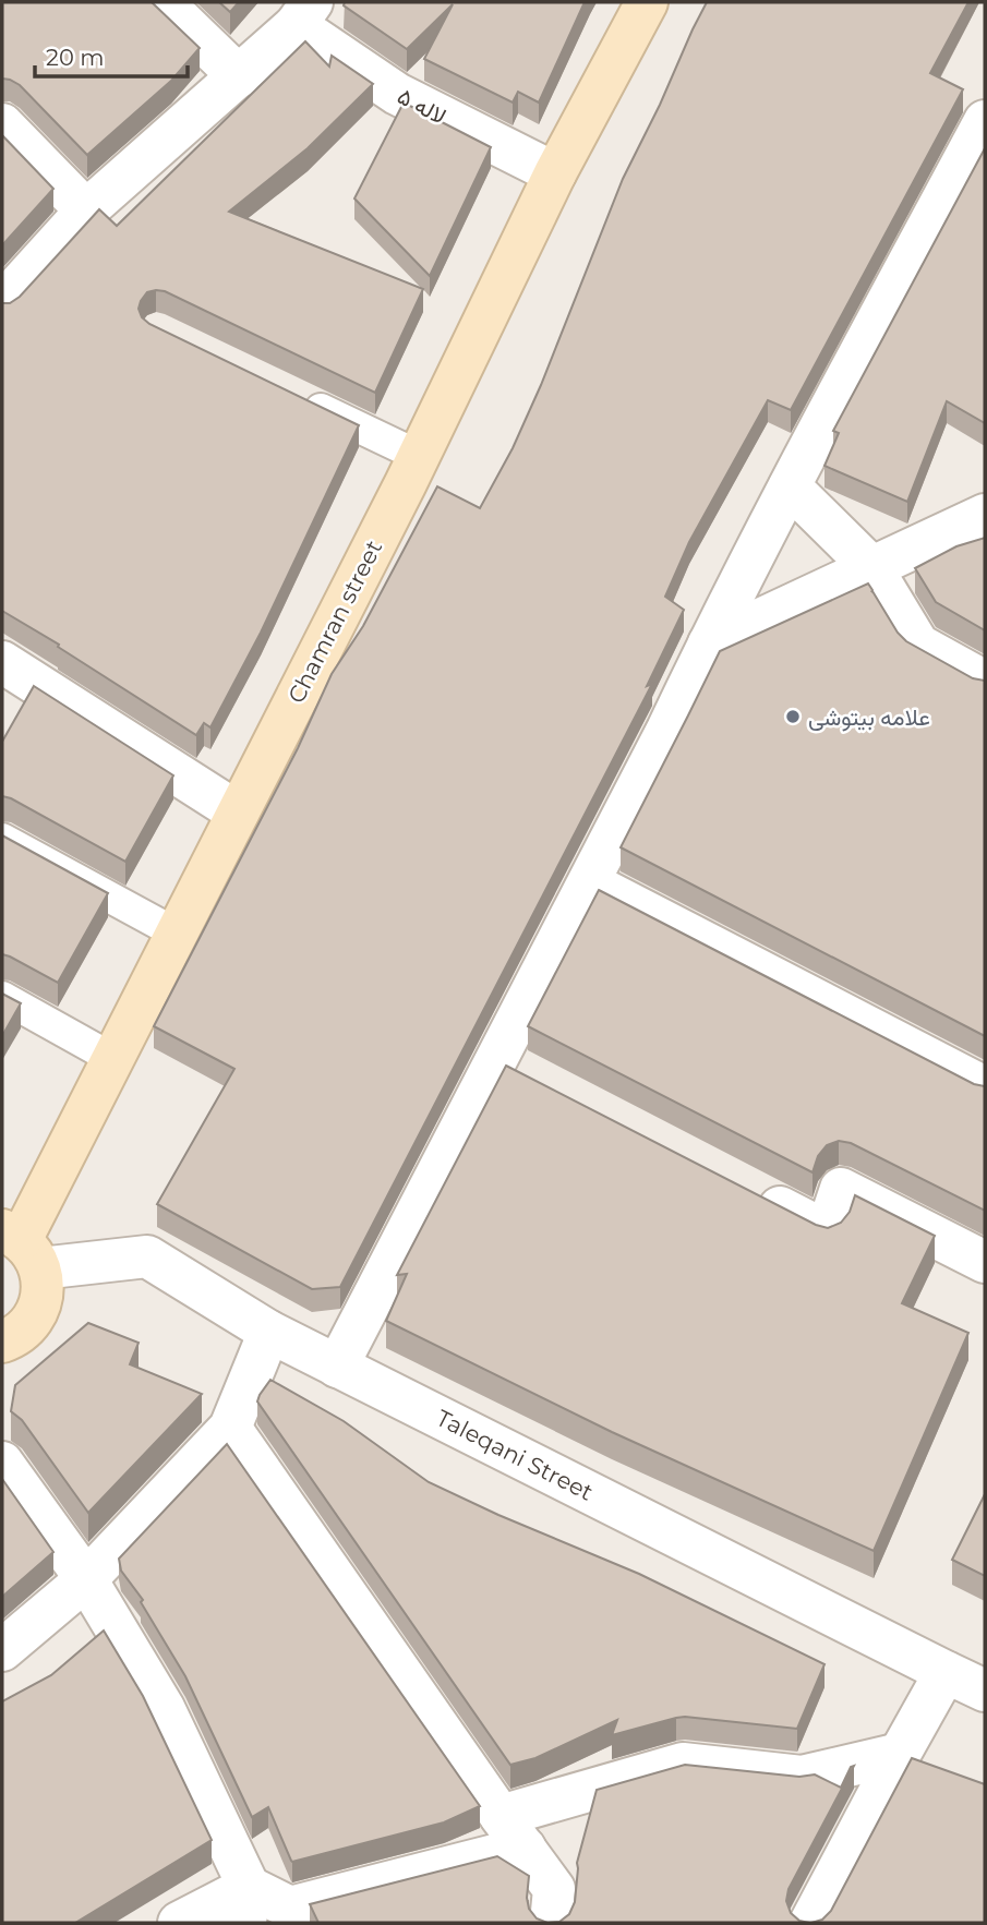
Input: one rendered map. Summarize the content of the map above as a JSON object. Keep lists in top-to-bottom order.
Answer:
{
  "streets": {
    "main road": ["Chamran street"],
    "street": ["لاله ۵", "Taleqani Street"]
  },
  "crossings": [
    ["لاله ۵", "Chamran street"],
    ["Chamran street", "Taleqani Street"]
  ],
  "places": ["علامه بیتوشی"],
  "scale_bar": "20 m"
}
